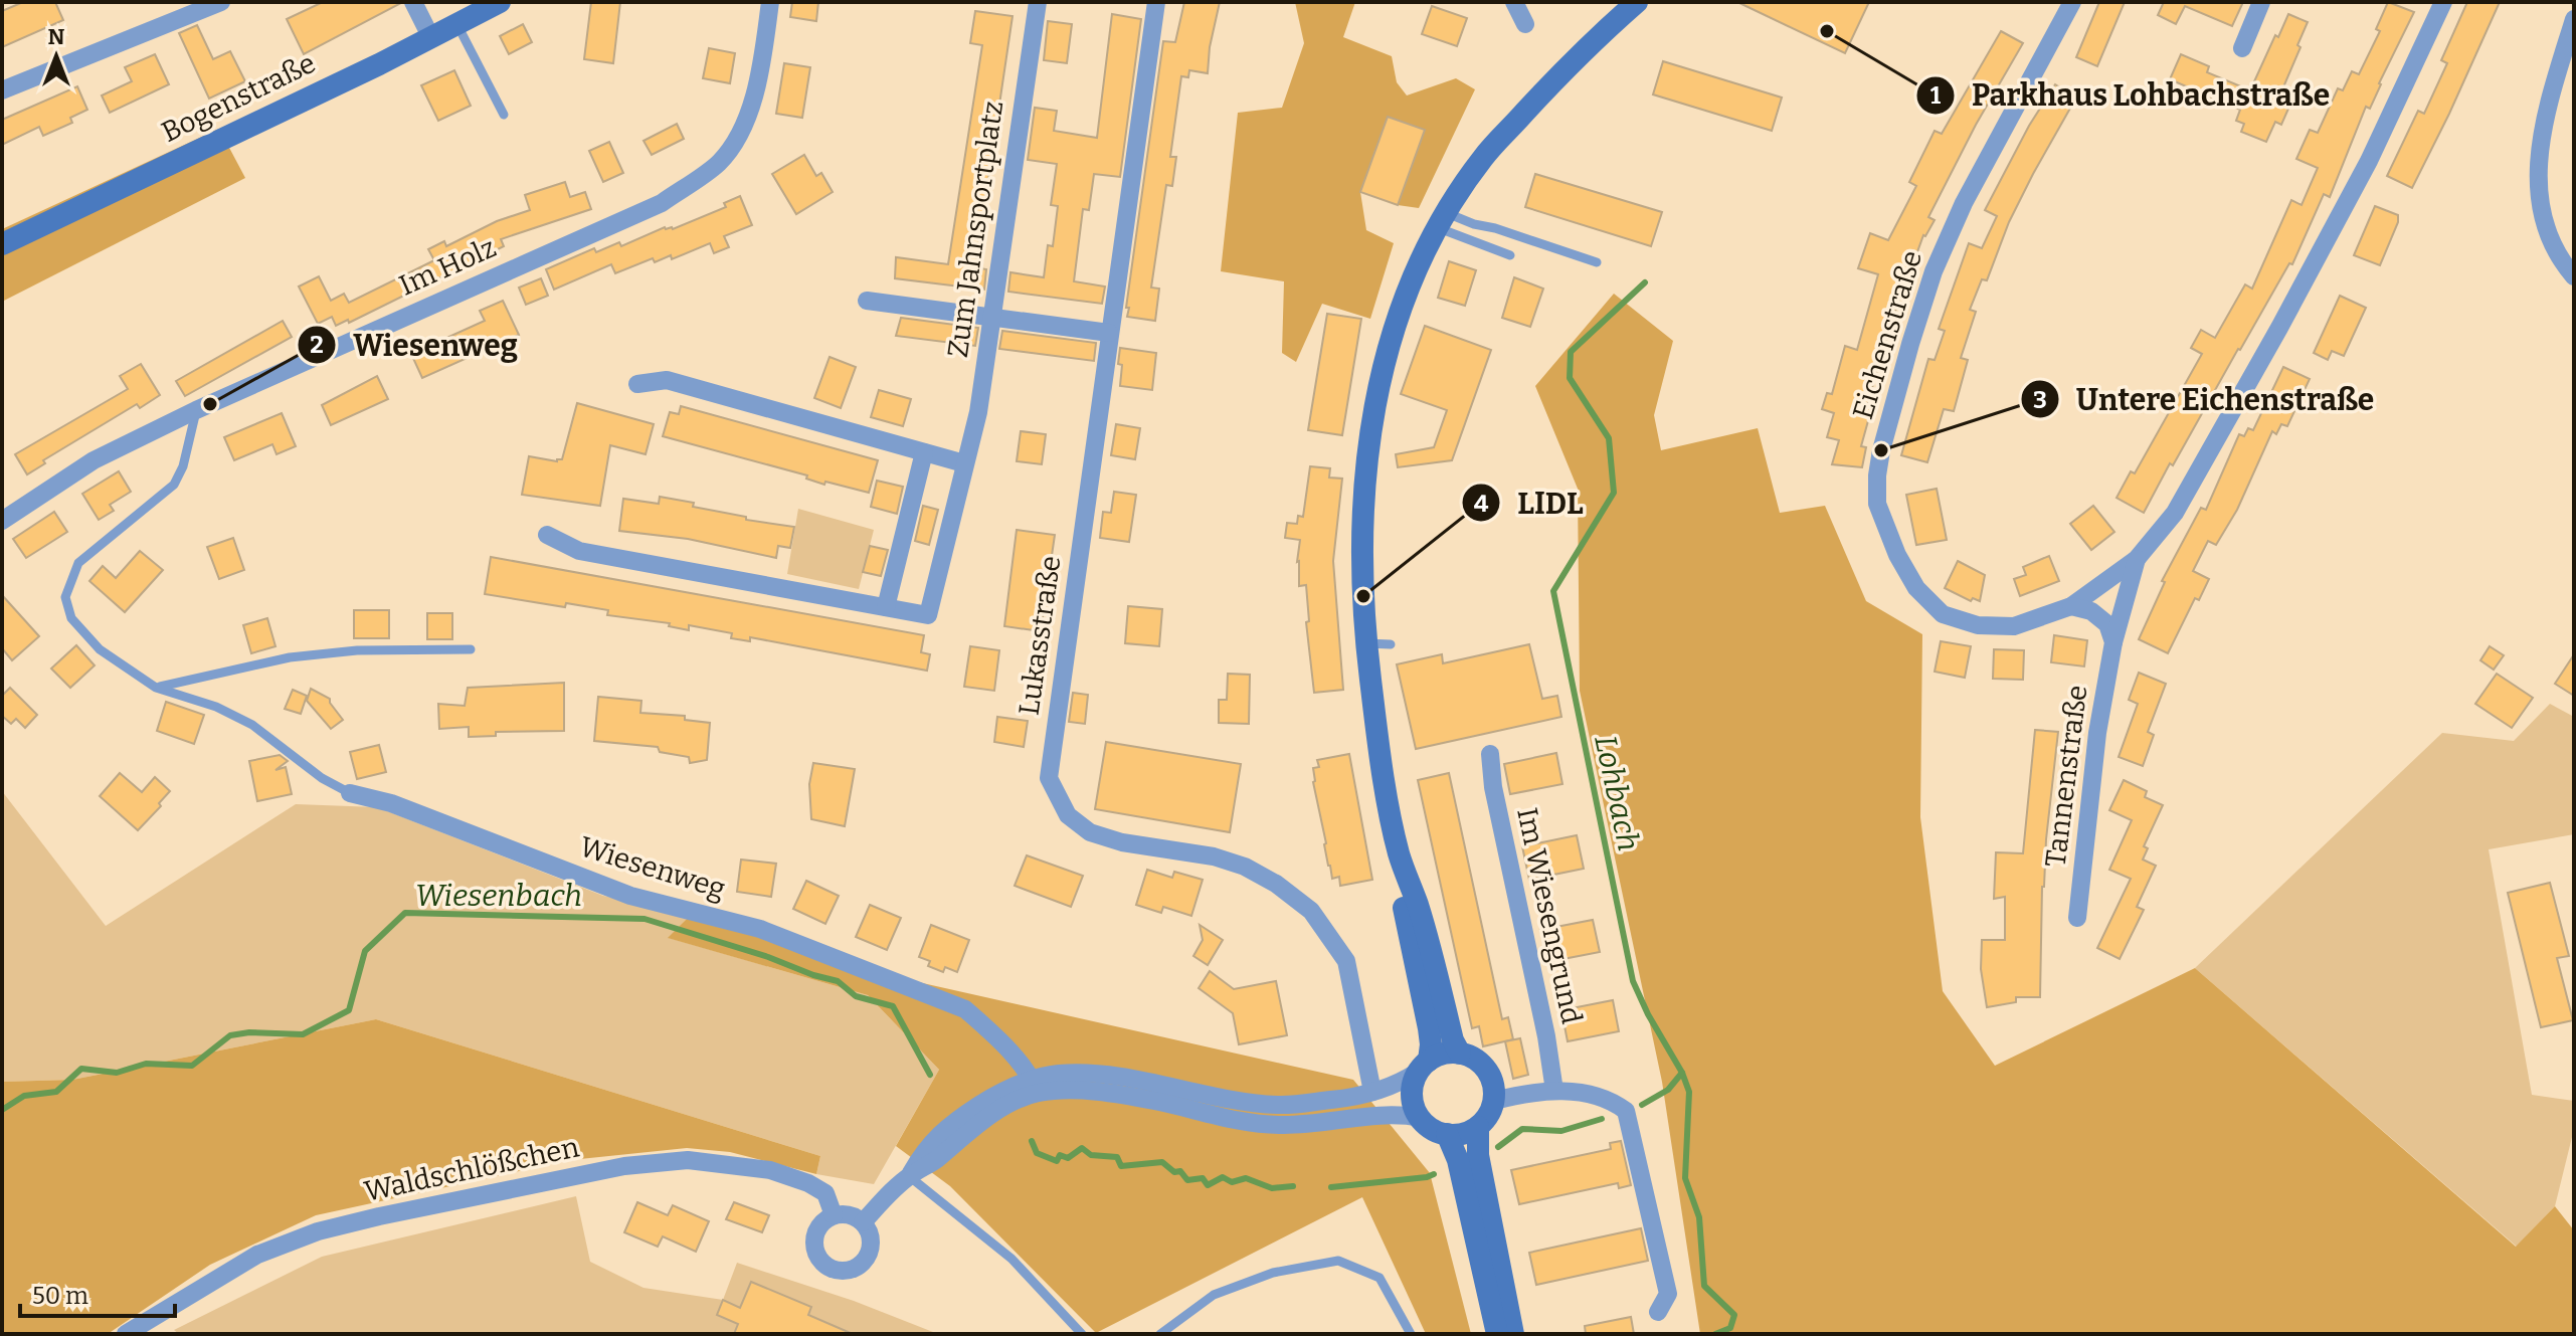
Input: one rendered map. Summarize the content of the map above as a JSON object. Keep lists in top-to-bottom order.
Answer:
{
  "streets": {
    "main road": ["Bogenstraße"],
    "street": [
      "Zum Jahnsportplatz",
      "Im Holz",
      "Eichenstraße",
      "Lukasstraße",
      "Tannenstraße",
      "Wiesenweg",
      "Im Wiesengrund",
      "Waldschlößchen"
    ]
  },
  "crossings": [
    ["Im Holz", "Wiesenweg"],
    ["Eichenstraße", "Tannenstraße"]
  ],
  "water": ["Lohbach", "Wiesenbach"],
  "places": [
    "Parkhaus Lohbachstraße",
    "Wiesenweg",
    "Untere Eichenstraße",
    "LIDL"
  ],
  "scale_bar": "50 m",
  "north": "top"
}
